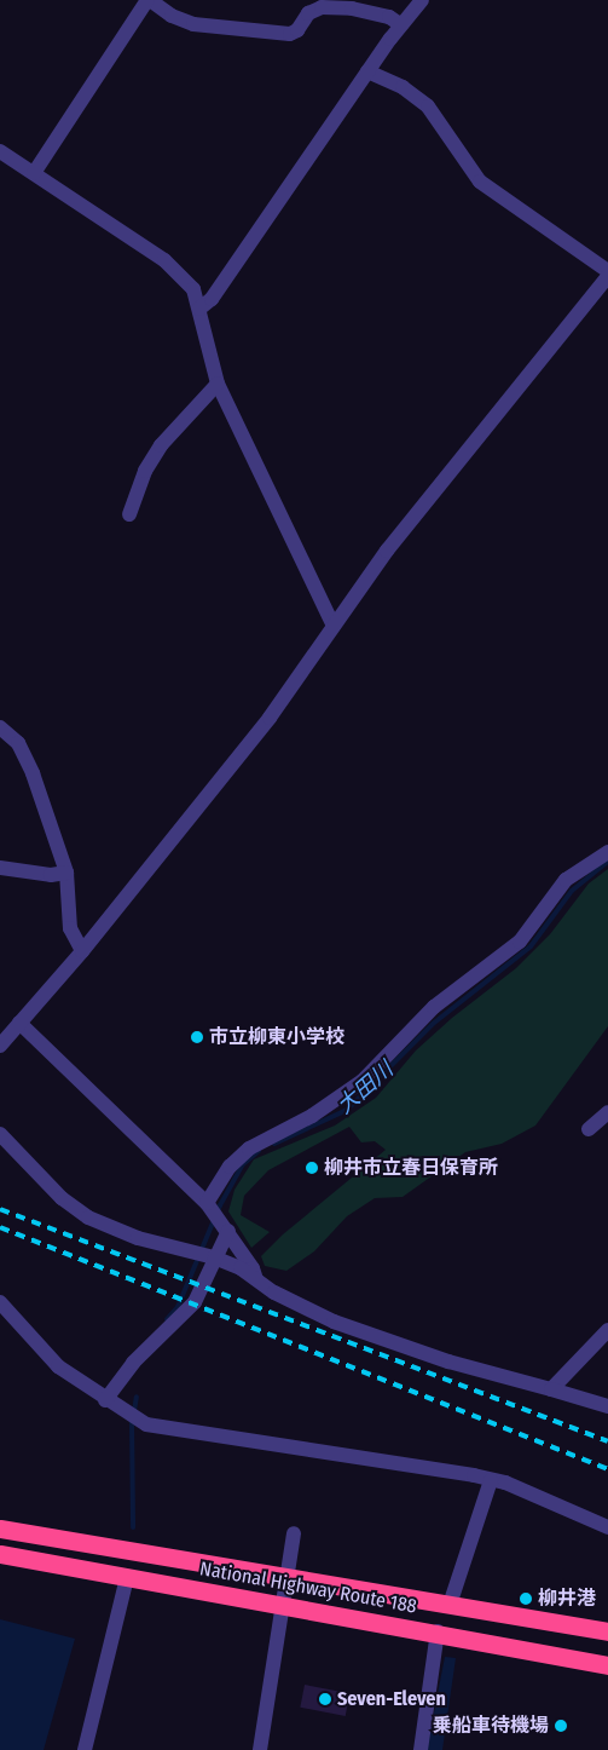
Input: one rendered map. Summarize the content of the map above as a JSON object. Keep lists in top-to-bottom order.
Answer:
{
  "streets": {
    "highway": ["National Highway Route 188"]
  },
  "water": ["大田川"],
  "places": [
    "市立柳東小学校",
    "柳井市立春日保育所",
    "柳井港",
    "Seven-Eleven",
    "乗船車待機場"
  ]
}
